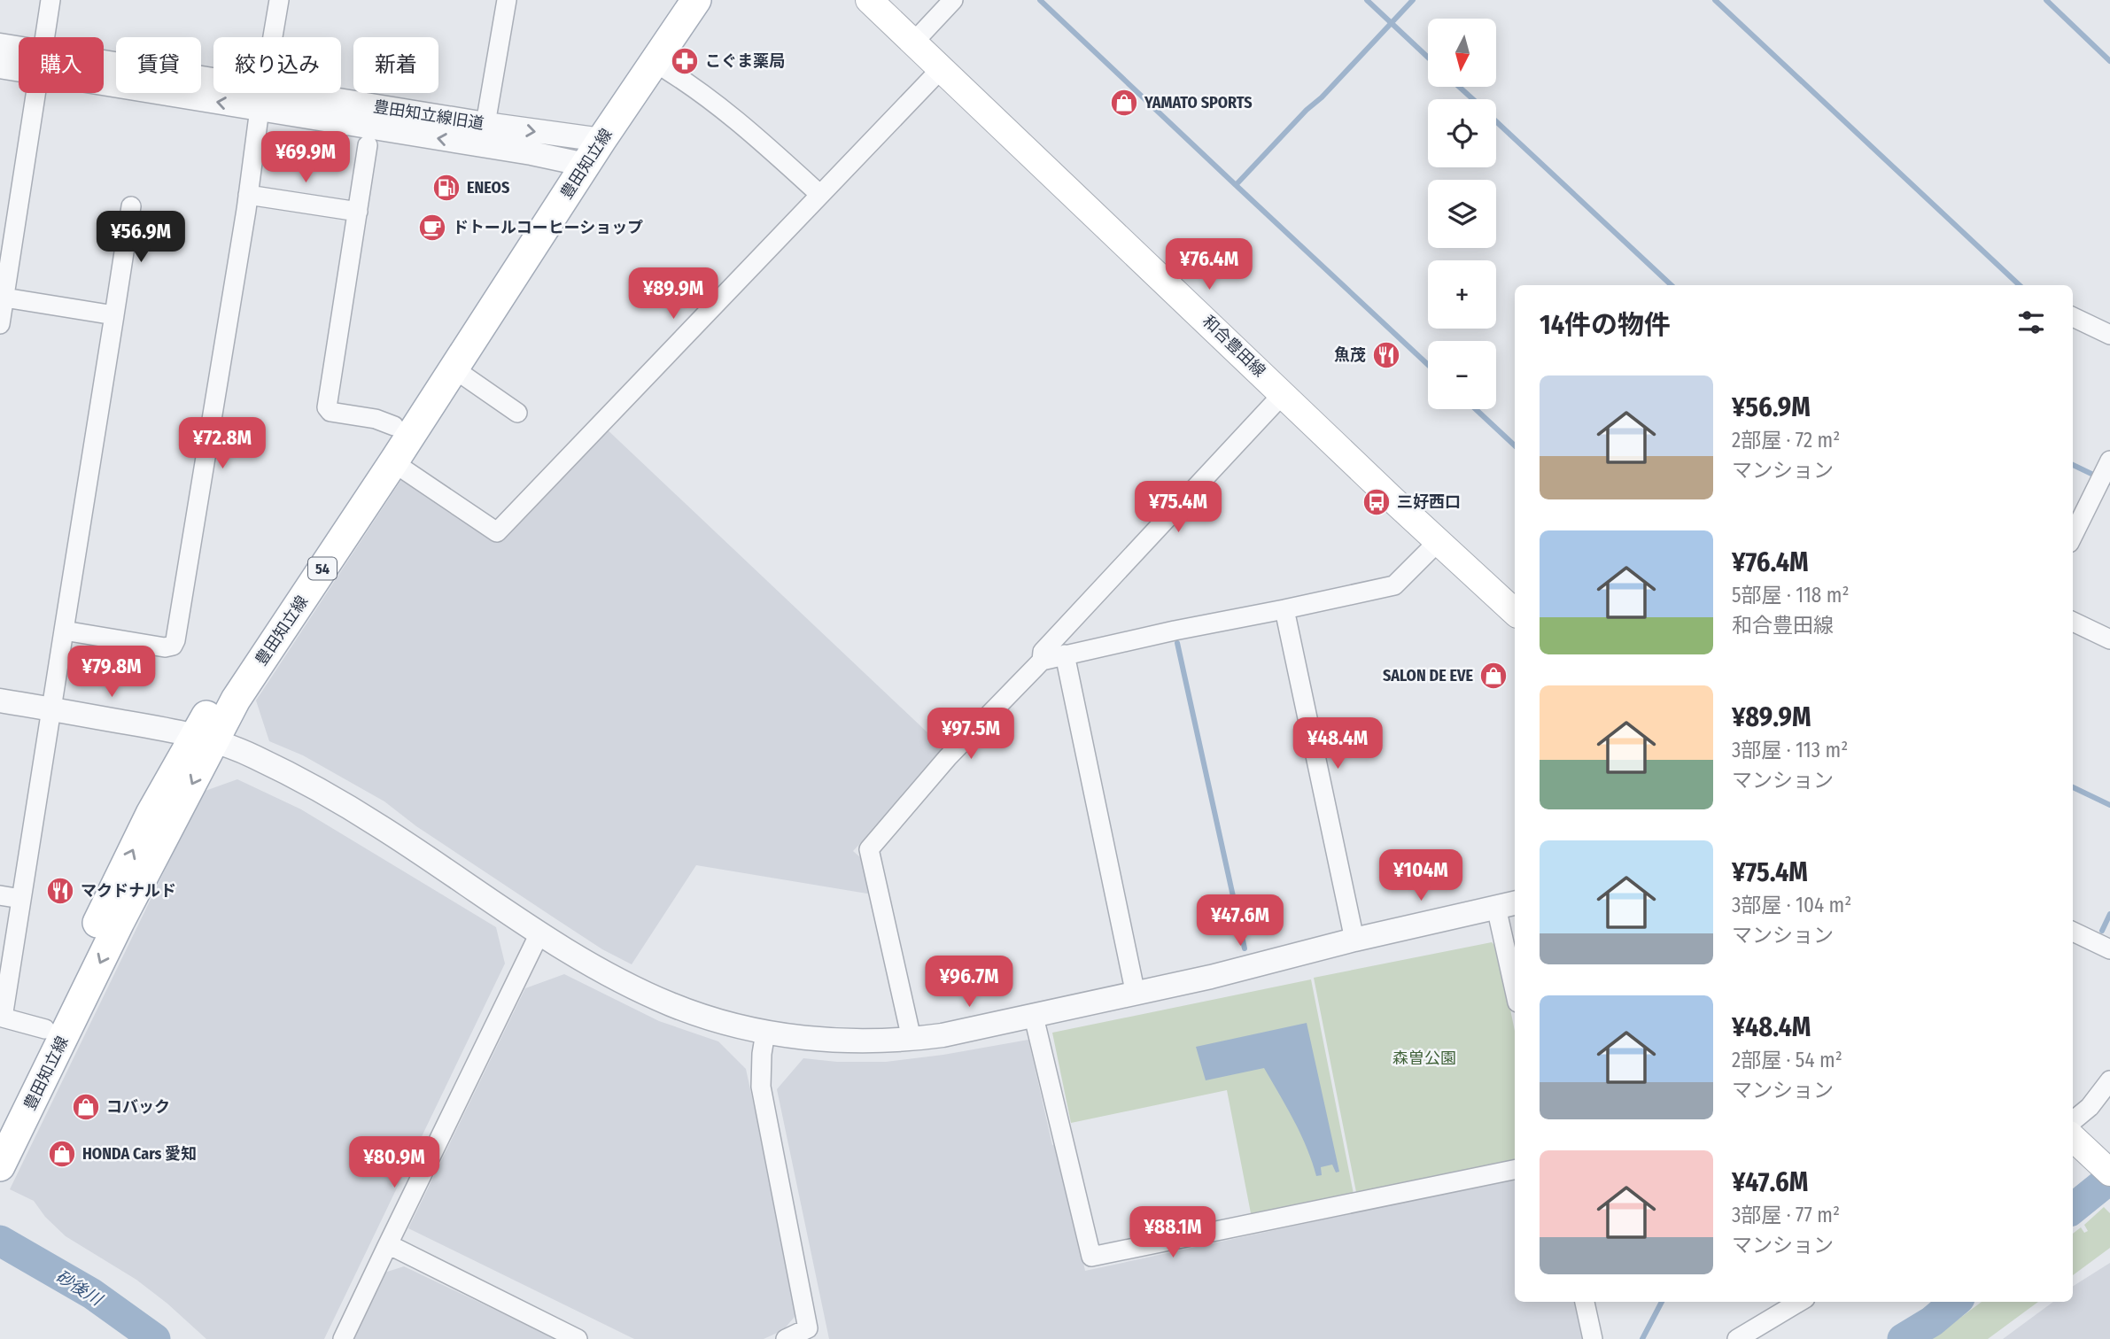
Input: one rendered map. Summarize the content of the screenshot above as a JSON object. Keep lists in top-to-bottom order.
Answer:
{
  "streets": {
    "main road": ["豊田知立線", "和合豊田線", "54"],
    "street": ["豊田知立線旧道"]
  },
  "crossings": [
    ["豊田知立線旧道", "豊田知立線"]
  ],
  "water": ["砂後川"],
  "parks": ["森曽公園"],
  "places": {
    "pharmacy": ["こぐま薬局"],
    "shop": [
      "YAMATO SPORTS",
      "SALON DE EVE",
      "コバック",
      "HONDA Cars 愛知"
    ],
    "fuel station": ["ENEOS"],
    "cafe": ["ドトールコーヒーショップ"],
    "restaurant": ["魚茂", "マクドナルド"],
    "bus stop": ["三好西口"]
  },
  "north": "bottom",
  "page": {
    "map_buttons": ["+", "−"],
    "chip": [
      "購入",
      "賃貸",
      "絞り込み",
      "新着"
    ],
    "price": [
      "¥69.9M",
      "¥56.9M",
      "¥76.4M",
      "¥89.9M",
      "¥72.8M",
      "¥75.4M",
      "¥79.8M",
      "¥97.5M",
      "¥48.4M",
      "¥104M",
      "¥47.6M",
      "¥96.7M",
      "¥80.9M",
      "¥88.1M"
    ],
    "heading": "14件の物件",
    "list": [
      {
        "name": "¥56.9M",
        "note": "2部屋 · 72 m² · マンション"
      },
      {
        "name": "¥76.4M",
        "note": "5部屋 · 118 m² · 和合豊田線"
      },
      {
        "name": "¥89.9M",
        "note": "3部屋 · 113 m² · マンション"
      },
      {
        "name": "¥75.4M",
        "note": "3部屋 · 104 m² · マンション"
      },
      {
        "name": "¥48.4M",
        "note": "2部屋 · 54 m² · マンション"
      },
      {
        "name": "¥47.6M",
        "note": "3部屋 · 77 m² · マンション"
      }
    ]
  }
}
